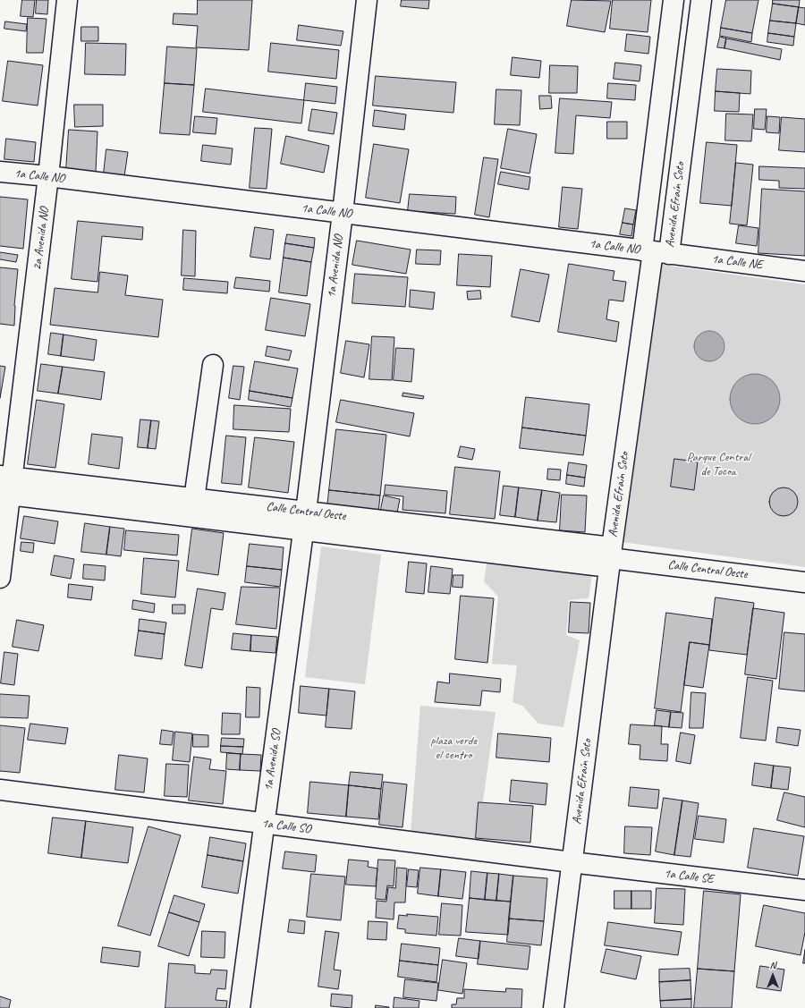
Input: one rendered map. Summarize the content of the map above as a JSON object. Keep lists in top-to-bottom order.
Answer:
{
  "streets": {
    "street": [
      "1a Calle NO",
      "Avenida Efraín Soto",
      "2a Avenida NO",
      "1a Calle NE",
      "1a Avenida NO",
      "Calle Central Oeste",
      "1a Avenida SO",
      "1a Calle SO",
      "1a Calle SE"
    ]
  },
  "crossings": [
    ["1a Calle NO", "Avenida Efraín Soto"],
    ["1a Calle NO", "2a Avenida NO"],
    ["1a Calle NO", "1a Calle NE"],
    ["1a Calle NO", "1a Avenida NO"],
    ["Avenida Efraín Soto", "1a Calle NE"],
    ["Avenida Efraín Soto", "Calle Central Oeste"],
    ["Avenida Efraín Soto", "1a Calle SO"],
    ["Avenida Efraín Soto", "1a Calle SE"],
    ["2a Avenida NO", "Calle Central Oeste"],
    ["1a Avenida NO", "Calle Central Oeste"],
    ["1a Avenida NO", "1a Avenida SO"],
    ["Calle Central Oeste", "1a Avenida SO"],
    ["1a Avenida SO", "1a Calle SO"],
    ["1a Calle SO", "1a Calle SE"]
  ],
  "parks": ["Parque Central de Tocoa", "plaza verde el centro"],
  "north": "top"
}
